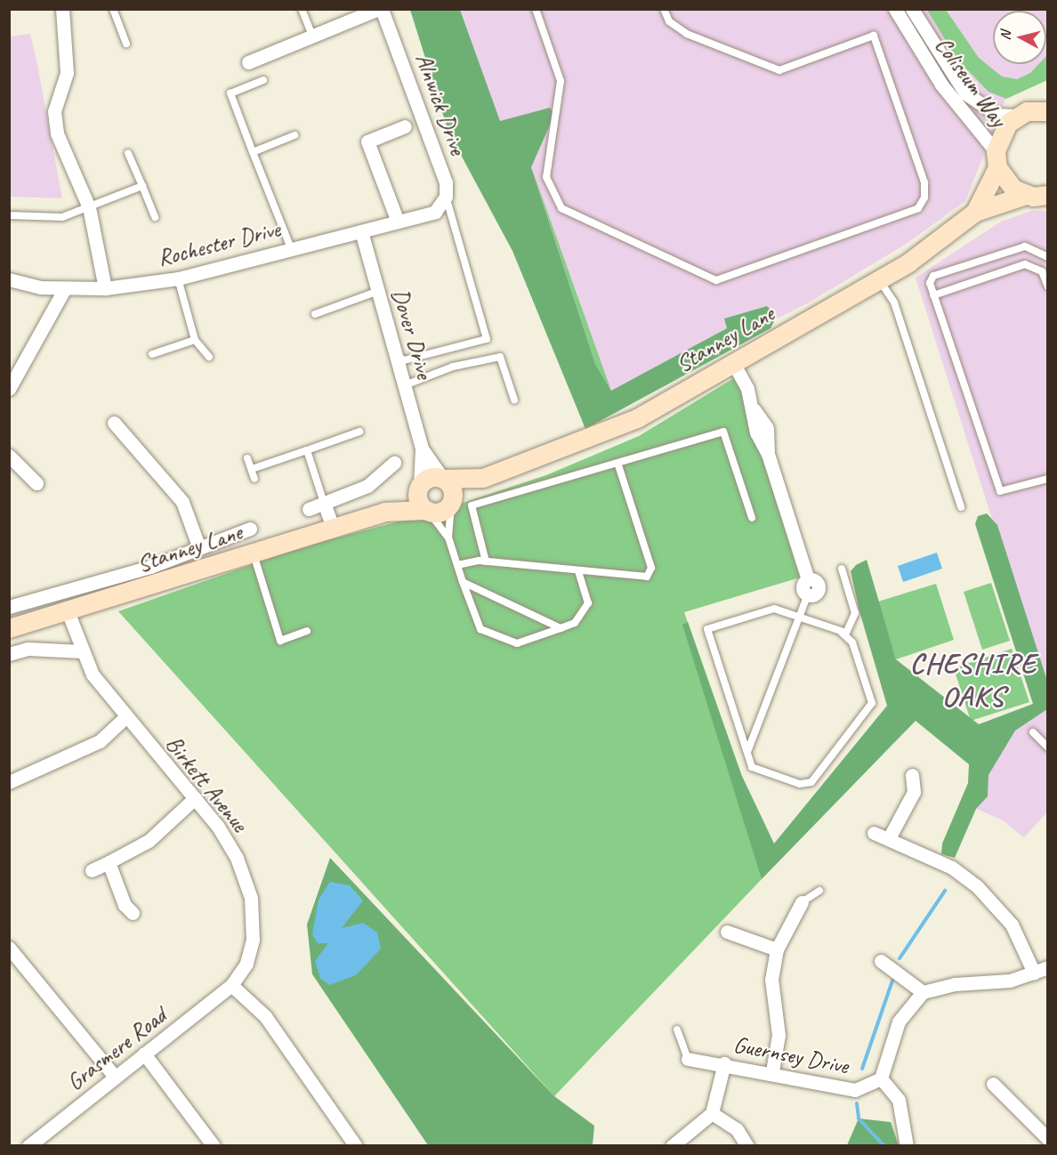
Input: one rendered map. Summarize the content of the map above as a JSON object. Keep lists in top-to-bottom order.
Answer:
{
  "streets": {
    "main road": ["Stanney Lane"],
    "street": [
      "Coliseum Way",
      "Alnwick Drive",
      "Rochester Drive",
      "Dover Drive",
      "Birkett Avenue",
      "Grasmere Road",
      "Guernsey Drive"
    ]
  },
  "crossings": [
    ["Coliseum Way", "Stanney Lane"],
    ["Alnwick Drive", "Rochester Drive"],
    ["Rochester Drive", "Dover Drive"],
    ["Dover Drive", "Stanney Lane"],
    ["Stanney Lane", "Birkett Avenue"],
    ["Birkett Avenue", "Grasmere Road"]
  ],
  "districts": ["CHESHIRE OAKS"],
  "north": "left"
}
